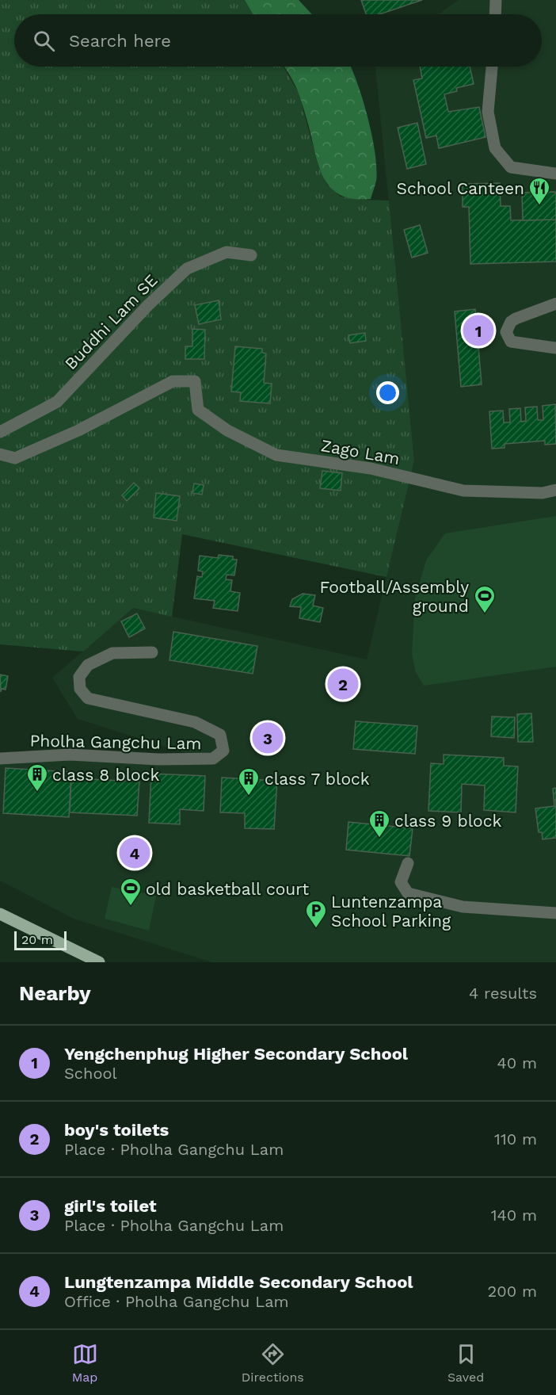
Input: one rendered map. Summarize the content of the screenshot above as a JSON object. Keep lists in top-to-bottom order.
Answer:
{
  "streets": {
    "street": ["Buddhi Lam SE", "Zago Lam", "Pholha Gangchu Lam"]
  },
  "places": {
    "restaurant": ["School Canteen"],
    "sports": ["Football/Assembly ground", "old basketball court"],
    "building": ["class 8 block", "class 7 block", "class 9 block"],
    "parking": ["Luntenzampa School Parking"]
  },
  "scale_bar": "20 m",
  "page": {
    "search": "Search here",
    "pins": [
      "1",
      "2",
      "3",
      "4"
    ],
    "scale": "20 m",
    "heading": ["Nearby", "4 results"],
    "list": [
      {
        "mark": "1",
        "name": "Yengchenphug Higher Secondary School",
        "note": "School",
        "value": "40 m"
      },
      {
        "mark": "2",
        "name": "boy's toilets",
        "note": "Place · Pholha Gangchu Lam",
        "value": "110 m"
      },
      {
        "mark": "3",
        "name": "girl's toilet",
        "note": "Place · Pholha Gangchu Lam",
        "value": "140 m"
      },
      {
        "mark": "4",
        "name": "Lungtenzampa Middle Secondary School",
        "note": "Office · Pholha Gangchu Lam",
        "value": "200 m"
      }
    ],
    "nav": ["Map", "Directions", "Saved"]
  }
}
